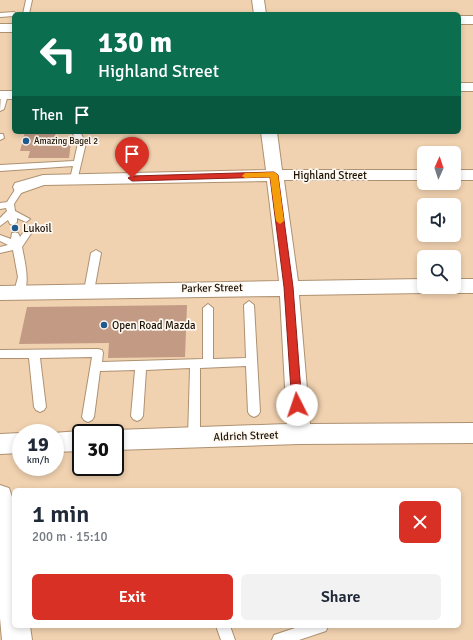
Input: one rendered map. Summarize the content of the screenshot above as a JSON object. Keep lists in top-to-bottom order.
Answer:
{
  "streets": {
    "street": ["Highland Street", "Parker Street", "Aldrich Street"]
  },
  "places": ["Amazing Bagel 2", "Lukoil", "Open Road Mazda"],
  "north": "top",
  "page": {
    "turn": ["130 m", "Highland Street"],
    "then": "Then",
    "speed": "19 km/h",
    "limit": "30",
    "heading": ["1 min", "200 m · 15:10"],
    "buttons": ["Exit", "Share"]
  }
}
